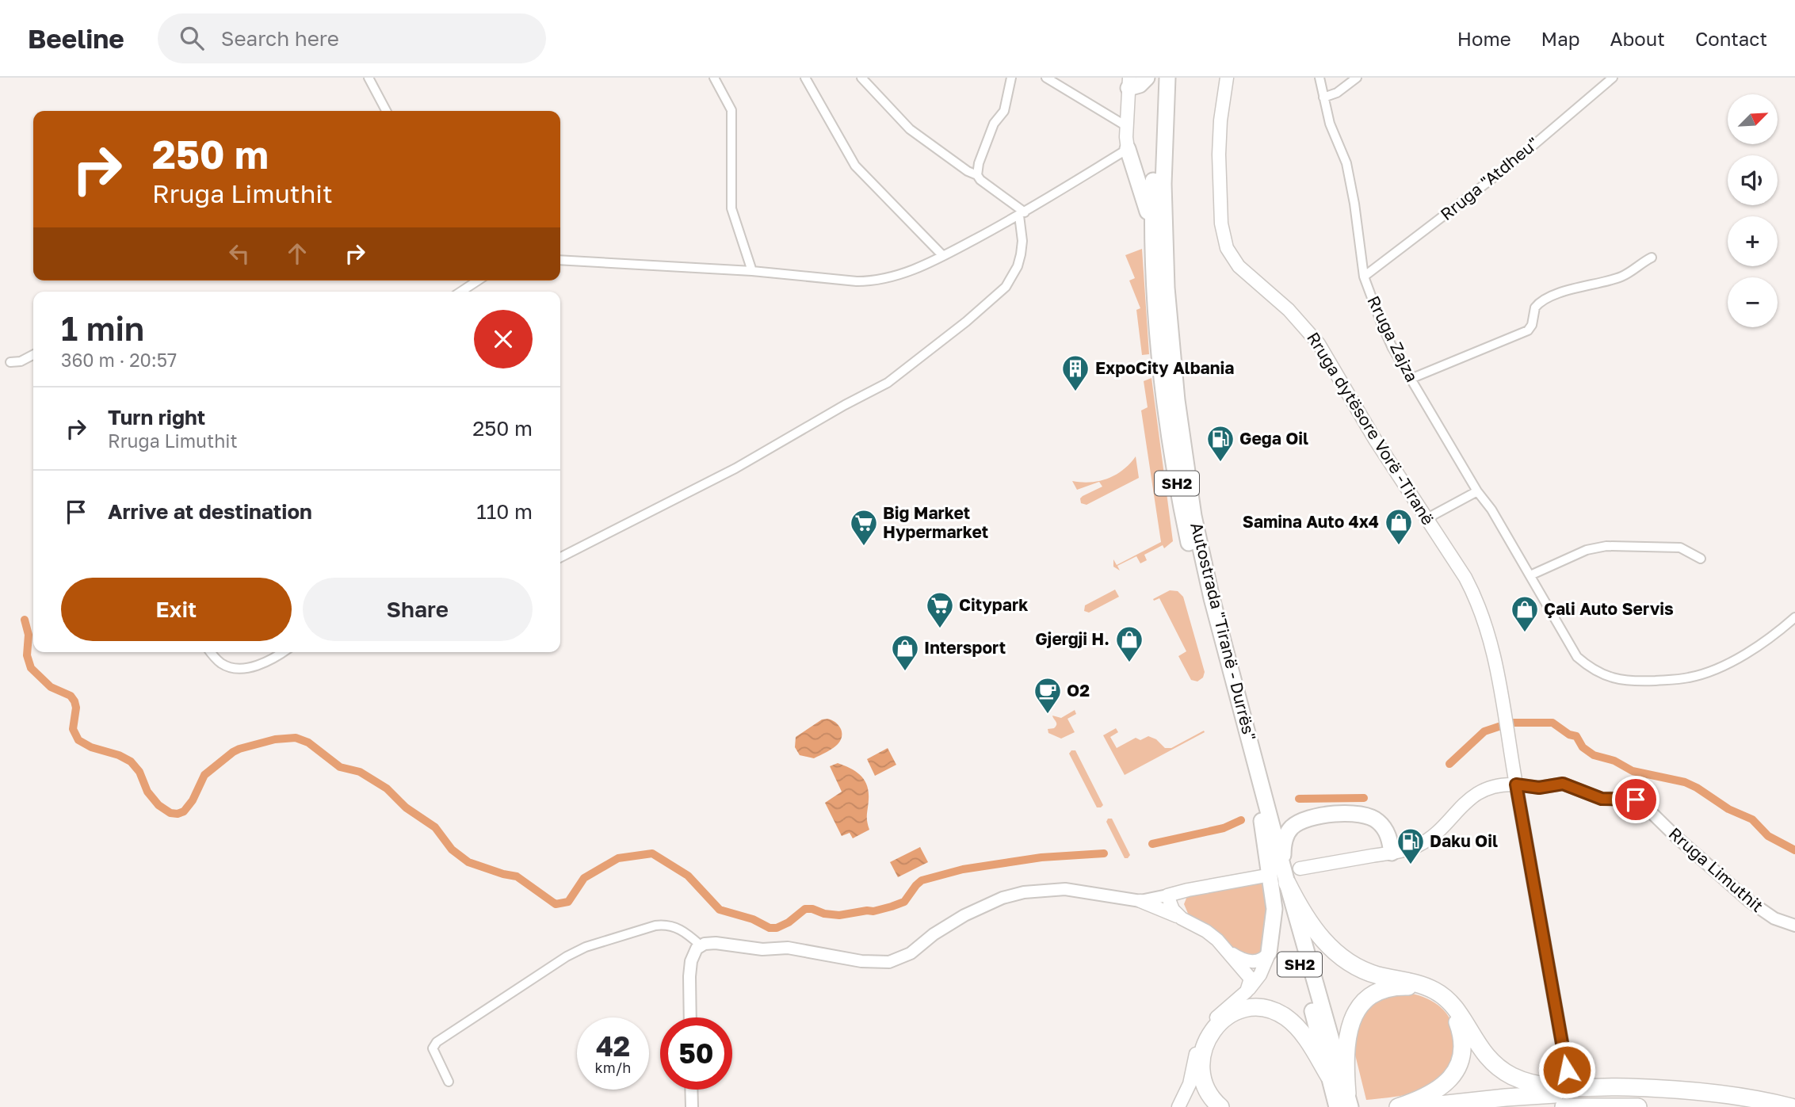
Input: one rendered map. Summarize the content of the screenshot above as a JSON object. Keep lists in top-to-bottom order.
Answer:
{
  "streets": {
    "highway": ["SH2", "Autostrada \"Tiranë - Durrës\""],
    "main road": ["Rruga dytësore Vorë -Tiranë"],
    "street": ["Rruga \"Atdheu\"", "Rruga Zajza", "Rruga Limuthit"]
  },
  "crossings": [
    ["Rruga \"Atdheu\"", "Rruga Zajza"],
    ["Rruga dytësore Vorë -Tiranë", "Rruga Limuthit"]
  ],
  "places": {
    "building": ["ExpoCity Albania"],
    "fuel station": ["Gega Oil", "Daku Oil"],
    "shop": [
      "Samina Auto 4x4",
      "Çali Auto Servis",
      "Gjergji H.",
      "Intersport"
    ],
    "supermarket": ["Big Market Hypermarket", "Citypark"],
    "cafe": ["O2"]
  },
  "north": "top right",
  "page": {
    "header": "Beeline",
    "search": "Search here",
    "nav": [
      "Home",
      "Map",
      "About",
      "Contact"
    ],
    "map_buttons": ["+", "−"],
    "turn": ["250 m", "Rruga Limuthit"],
    "heading": ["1 min", "360 m · 20:57"],
    "list": [
      {
        "name": "Turn right",
        "note": "Rruga Limuthit",
        "value": "250 m"
      },
      {
        "name": "Arrive at destination",
        "value": "110 m"
      }
    ],
    "buttons": ["Exit", "Share"],
    "speed": "42 km/h",
    "limit": "50"
  }
}
